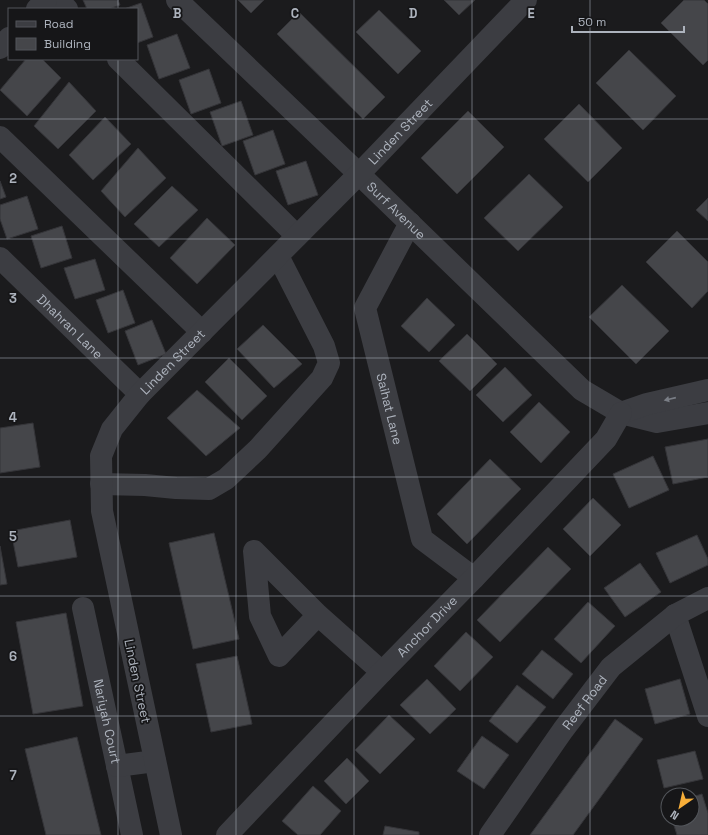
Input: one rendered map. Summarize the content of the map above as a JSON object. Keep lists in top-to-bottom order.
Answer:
{
  "streets": {
    "street": [
      "Linden Street",
      "Surf Avenue",
      "Dhahran Lane",
      "Saihat Lane",
      "Anchor Drive",
      "Reef Road",
      "Nariyah Court"
    ]
  },
  "crossings": [
    ["Linden Street", "Surf Avenue"],
    ["Linden Street", "Dhahran Lane"],
    ["Surf Avenue", "Saihat Lane"],
    ["Surf Avenue", "Anchor Drive"],
    ["Saihat Lane", "Anchor Drive"]
  ],
  "legend": ["Road", "Building"],
  "scale_bar": "50 m",
  "north": "bottom left",
  "grid": {
    "columns": [
      "B",
      "C",
      "D",
      "E"
    ],
    "rows": [
      "2",
      "3",
      "4",
      "5",
      "6",
      "7"
    ]
  }
}
